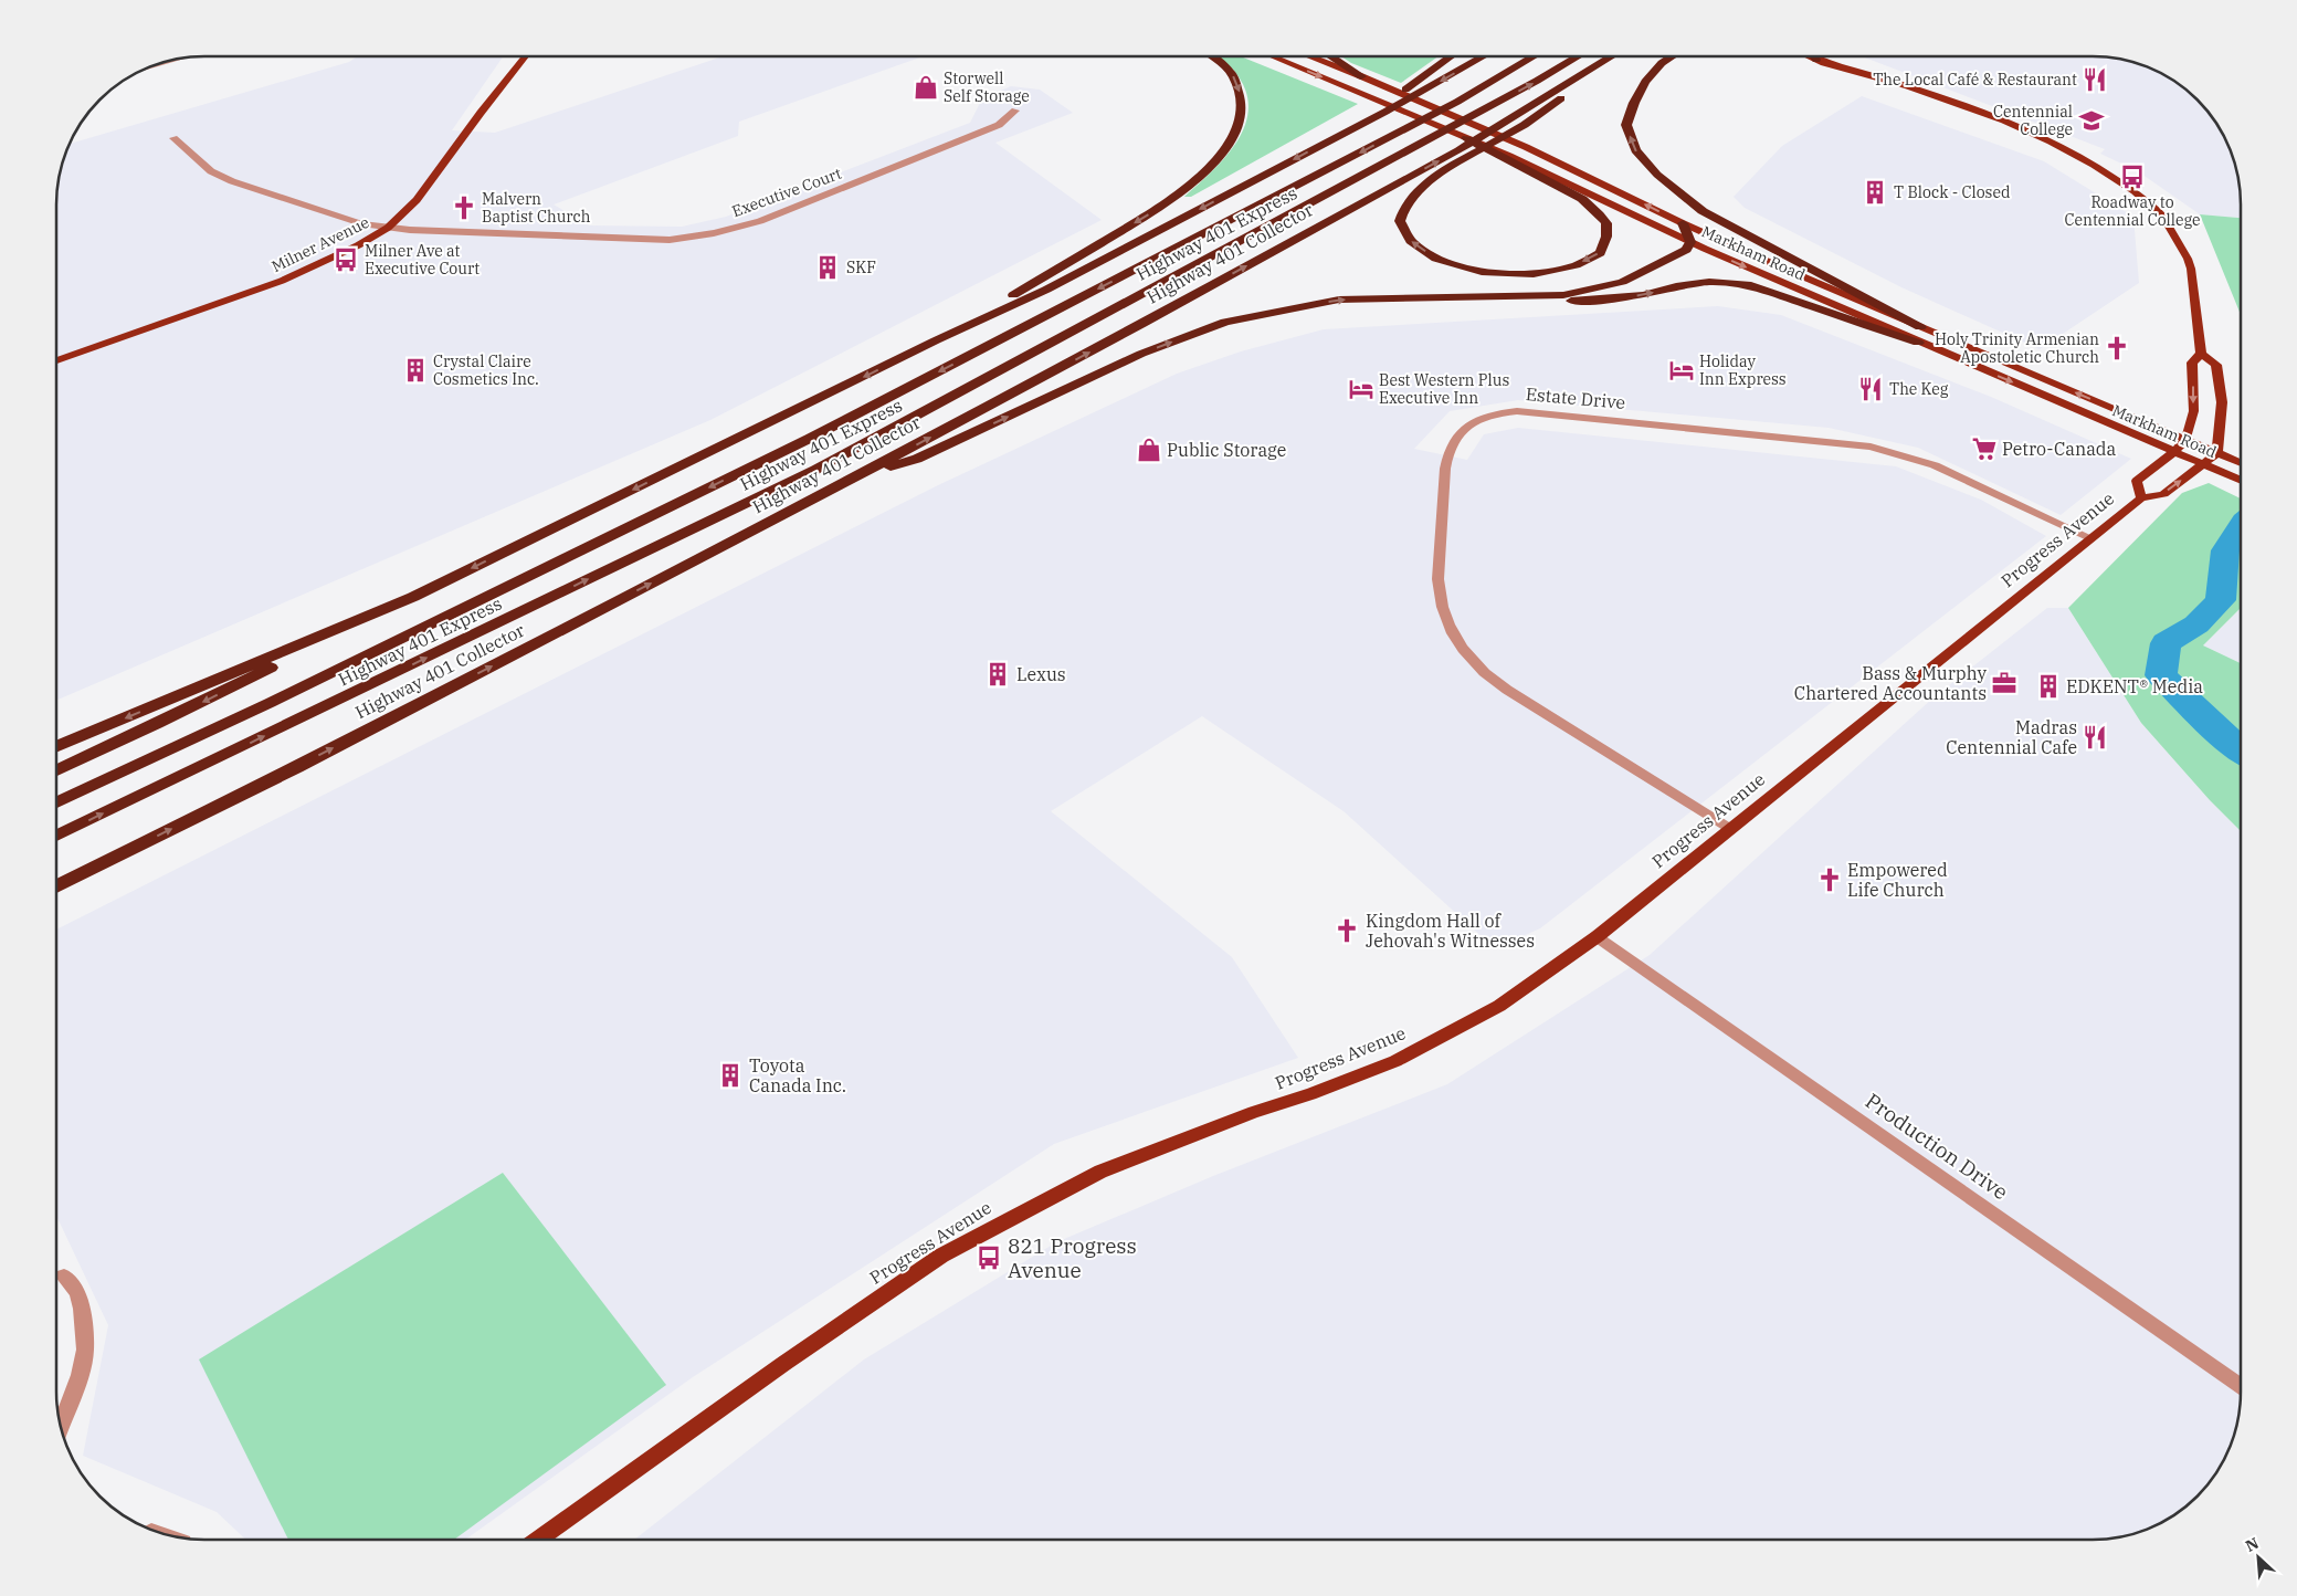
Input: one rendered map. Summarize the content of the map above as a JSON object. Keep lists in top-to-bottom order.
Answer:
{
  "streets": {
    "highway": ["Highway 401 Express", "Highway 401 Collector"],
    "main road": ["Milner Avenue", "Markham Road", "Progress Avenue"],
    "street": ["Executive Court", "Estate Drive", "Production Drive"]
  },
  "crossings": [
    ["Executive Court", "Milner Avenue"],
    ["Markham Road", "Progress Avenue"],
    ["Estate Drive", "Progress Avenue"],
    ["Progress Avenue", "Production Drive"]
  ],
  "places": {
    "restaurant": ["The Local Café & Restaurant", "The Keg", "Madras Centennial Cafe"],
    "shop": ["Storwell Self Storage", "Public Storage"],
    "school or university": ["Centennial College"],
    "bus stop": ["Roadway to Centennial College", "Milner Ave at Executive Court", "821 Progress Avenue"],
    "building": [
      "T Block - Closed",
      "SKF",
      "Crystal Claire Cosmetics Inc.",
      "Lexus",
      "EDKENT® Media",
      "Toyota Canada Inc."
    ],
    "church": [
      "Malvern Baptist Church",
      "Holy Trinity Armenian Apostoletic Church",
      "Empowered Life Church",
      "Kingdom Hall of Jehovah's Witnesses"
    ],
    "hotel": ["Holiday Inn Express", "Best Western Plus Executive Inn"],
    "supermarket": ["Petro-Canada"],
    "office": ["Bass & Murphy Chartered Accountants"]
  },
  "north": "top left"
}
